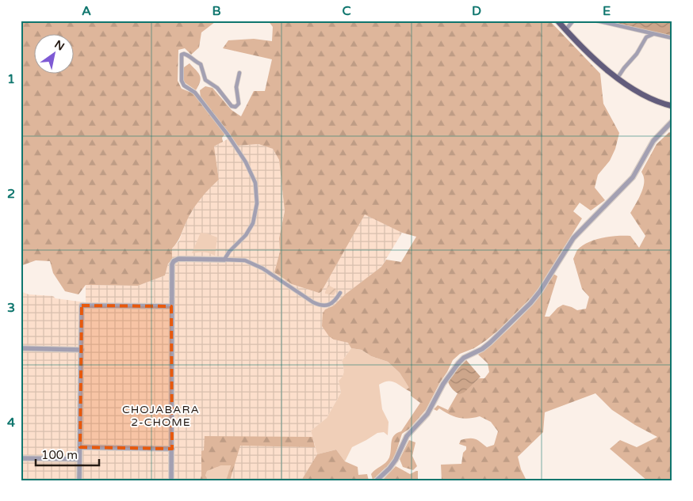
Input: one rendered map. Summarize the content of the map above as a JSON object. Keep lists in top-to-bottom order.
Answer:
{
  "districts": ["CHOJABARA 2-CHOME"],
  "scale_bar": "100 m",
  "north": "top right",
  "grid": {
    "columns": [
      "A",
      "B",
      "C",
      "D",
      "E"
    ],
    "rows": [
      "1",
      "2",
      "3",
      "4"
    ]
  }
}
